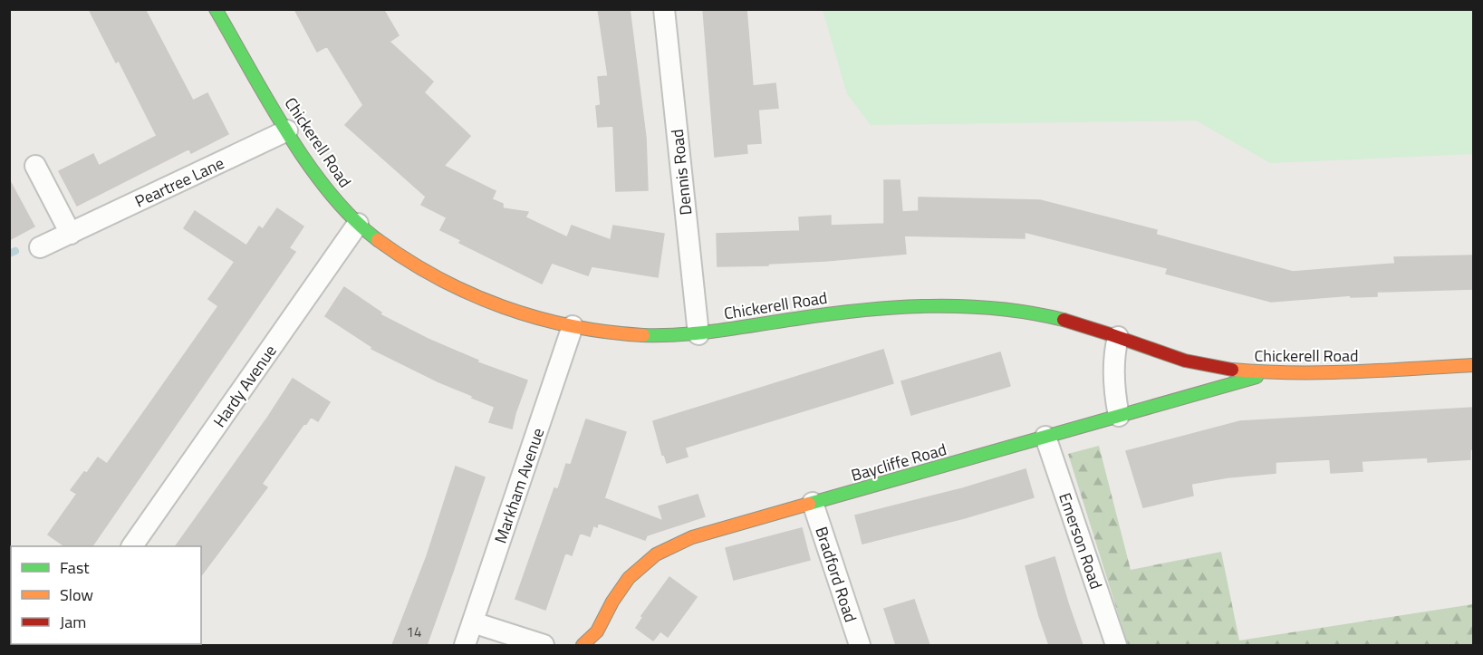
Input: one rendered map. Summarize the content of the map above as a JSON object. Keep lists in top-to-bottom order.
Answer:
{
  "streets": {
    "main road": ["Chickerell Road", "Baycliffe Road"],
    "street": [
      "Dennis Road",
      "Peartree Lane",
      "Hardy Avenue",
      "Markham Avenue",
      "Emerson Road",
      "Bradford Road"
    ]
  },
  "crossings": [
    ["Chickerell Road", "Dennis Road"],
    ["Chickerell Road", "Peartree Lane"],
    ["Chickerell Road", "Hardy Avenue"],
    ["Chickerell Road", "Baycliffe Road"],
    ["Chickerell Road", "Markham Avenue"],
    ["Baycliffe Road", "Emerson Road"],
    ["Baycliffe Road", "Bradford Road"]
  ],
  "house_numbers": ["14"],
  "legend": ["Fast", "Slow", "Jam"]
}
